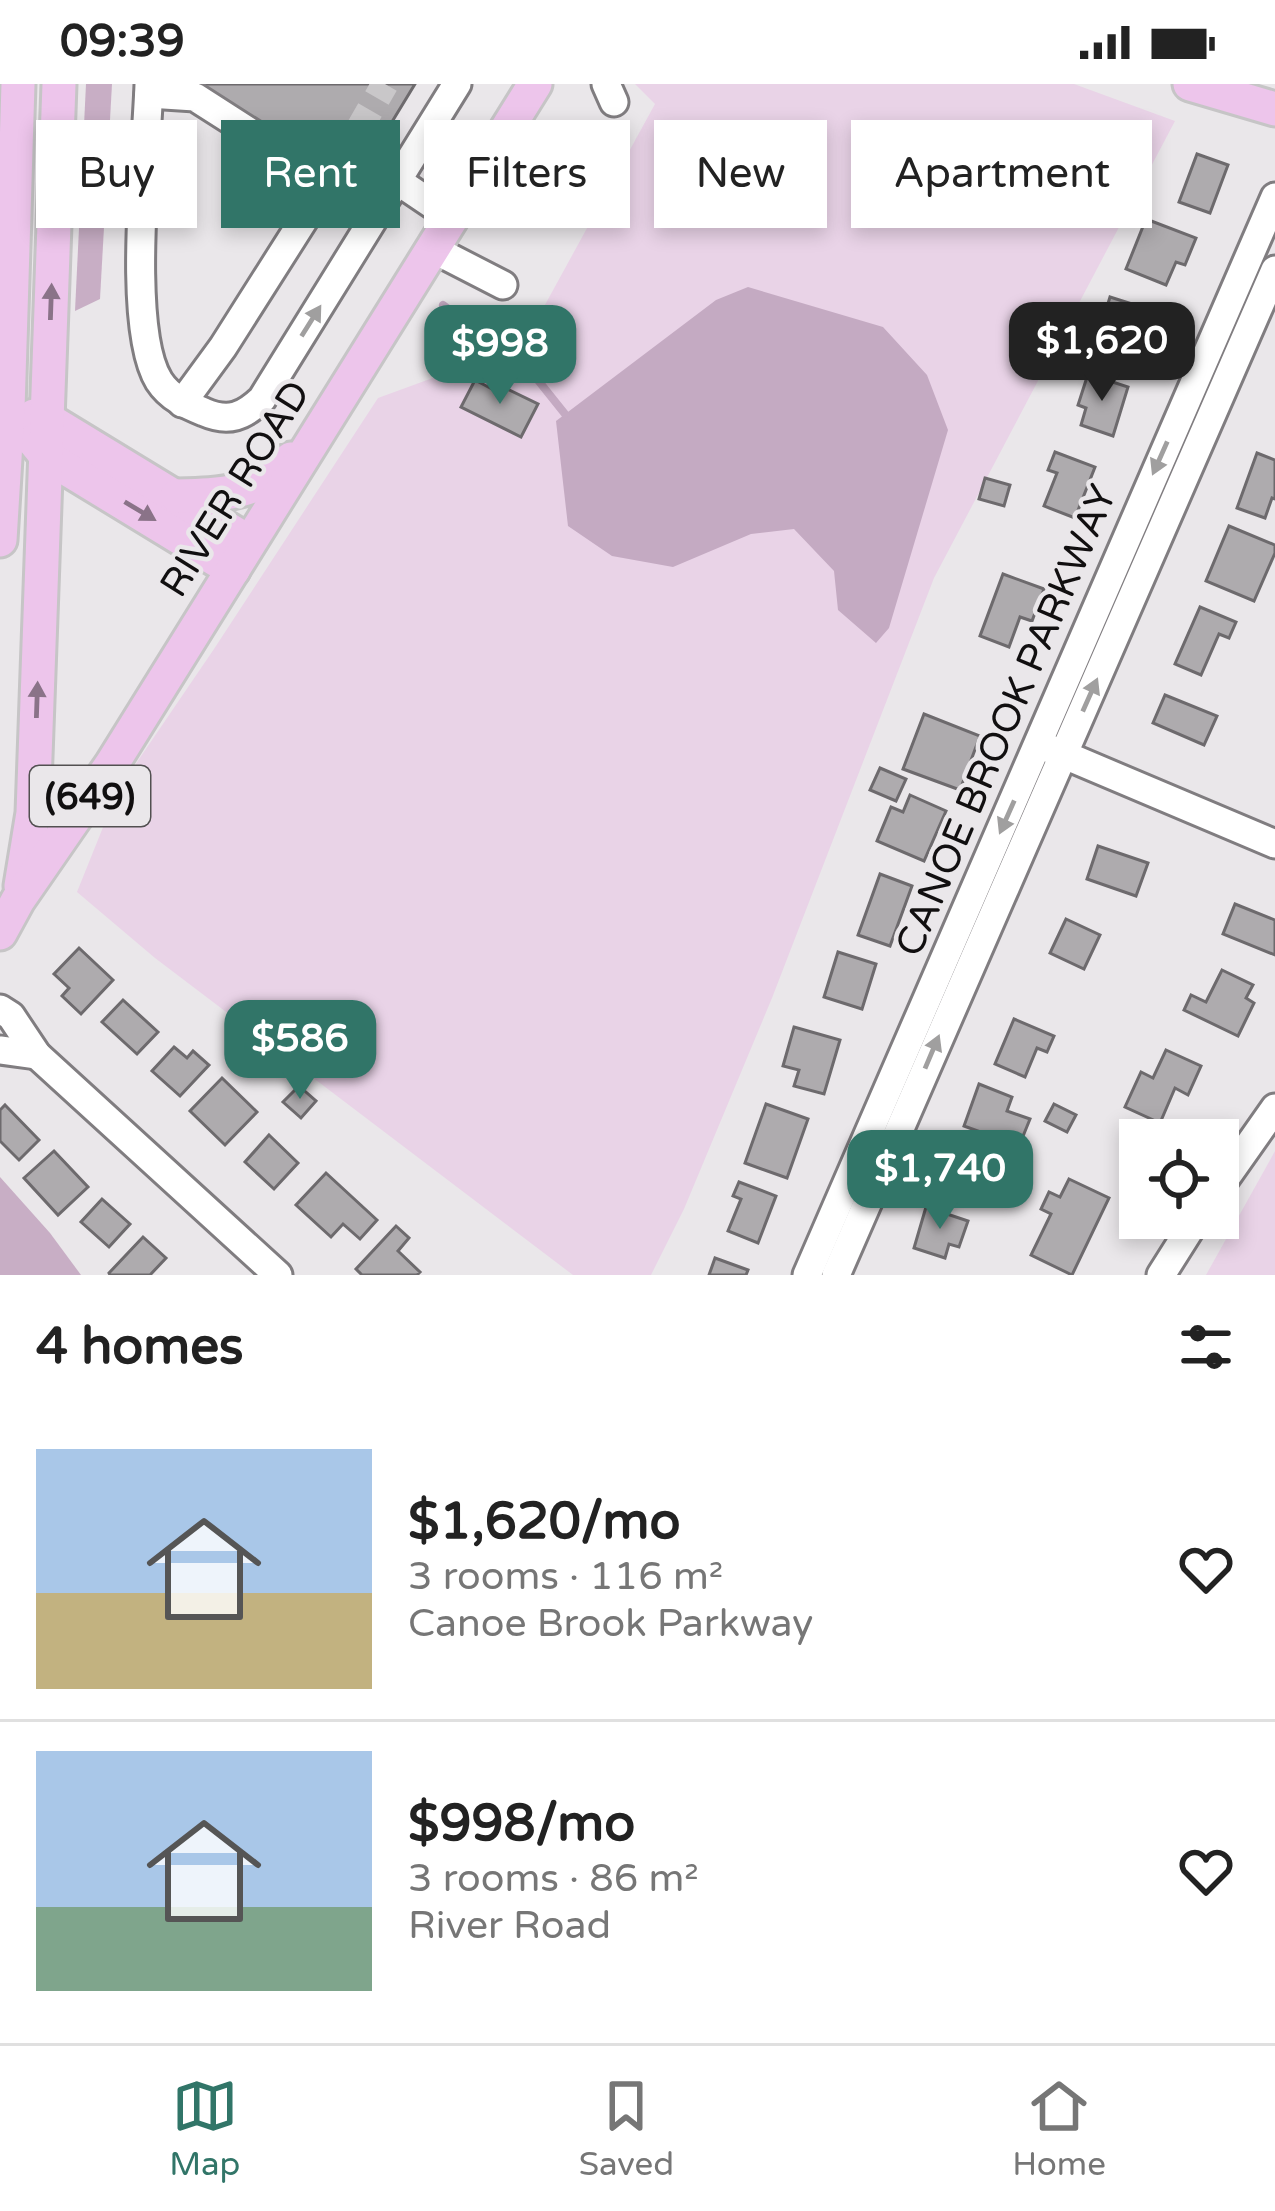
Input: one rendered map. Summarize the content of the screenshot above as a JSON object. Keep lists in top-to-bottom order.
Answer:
{
  "streets": {
    "main road": ["RIVER ROAD", "(649)"],
    "street": ["CANOE BROOK PARKWAY"]
  },
  "crossings": [
    ["RIVER ROAD", "(649)"]
  ],
  "page": {
    "status": "09:39",
    "chip": [
      "Buy",
      "Rent",
      "Filters",
      "New",
      "Apartment"
    ],
    "price": [
      "$1,620",
      "$998",
      "$586",
      "$1,740"
    ],
    "heading": "4 homes",
    "list": [
      {
        "name": "$1,620/mo",
        "note": "3 rooms · 116 m² · Canoe Brook Parkway"
      },
      {
        "name": "$998/mo",
        "note": "3 rooms · 86 m² · River Road"
      }
    ],
    "tabs": ["Map", "Saved", "Home"]
  }
}
